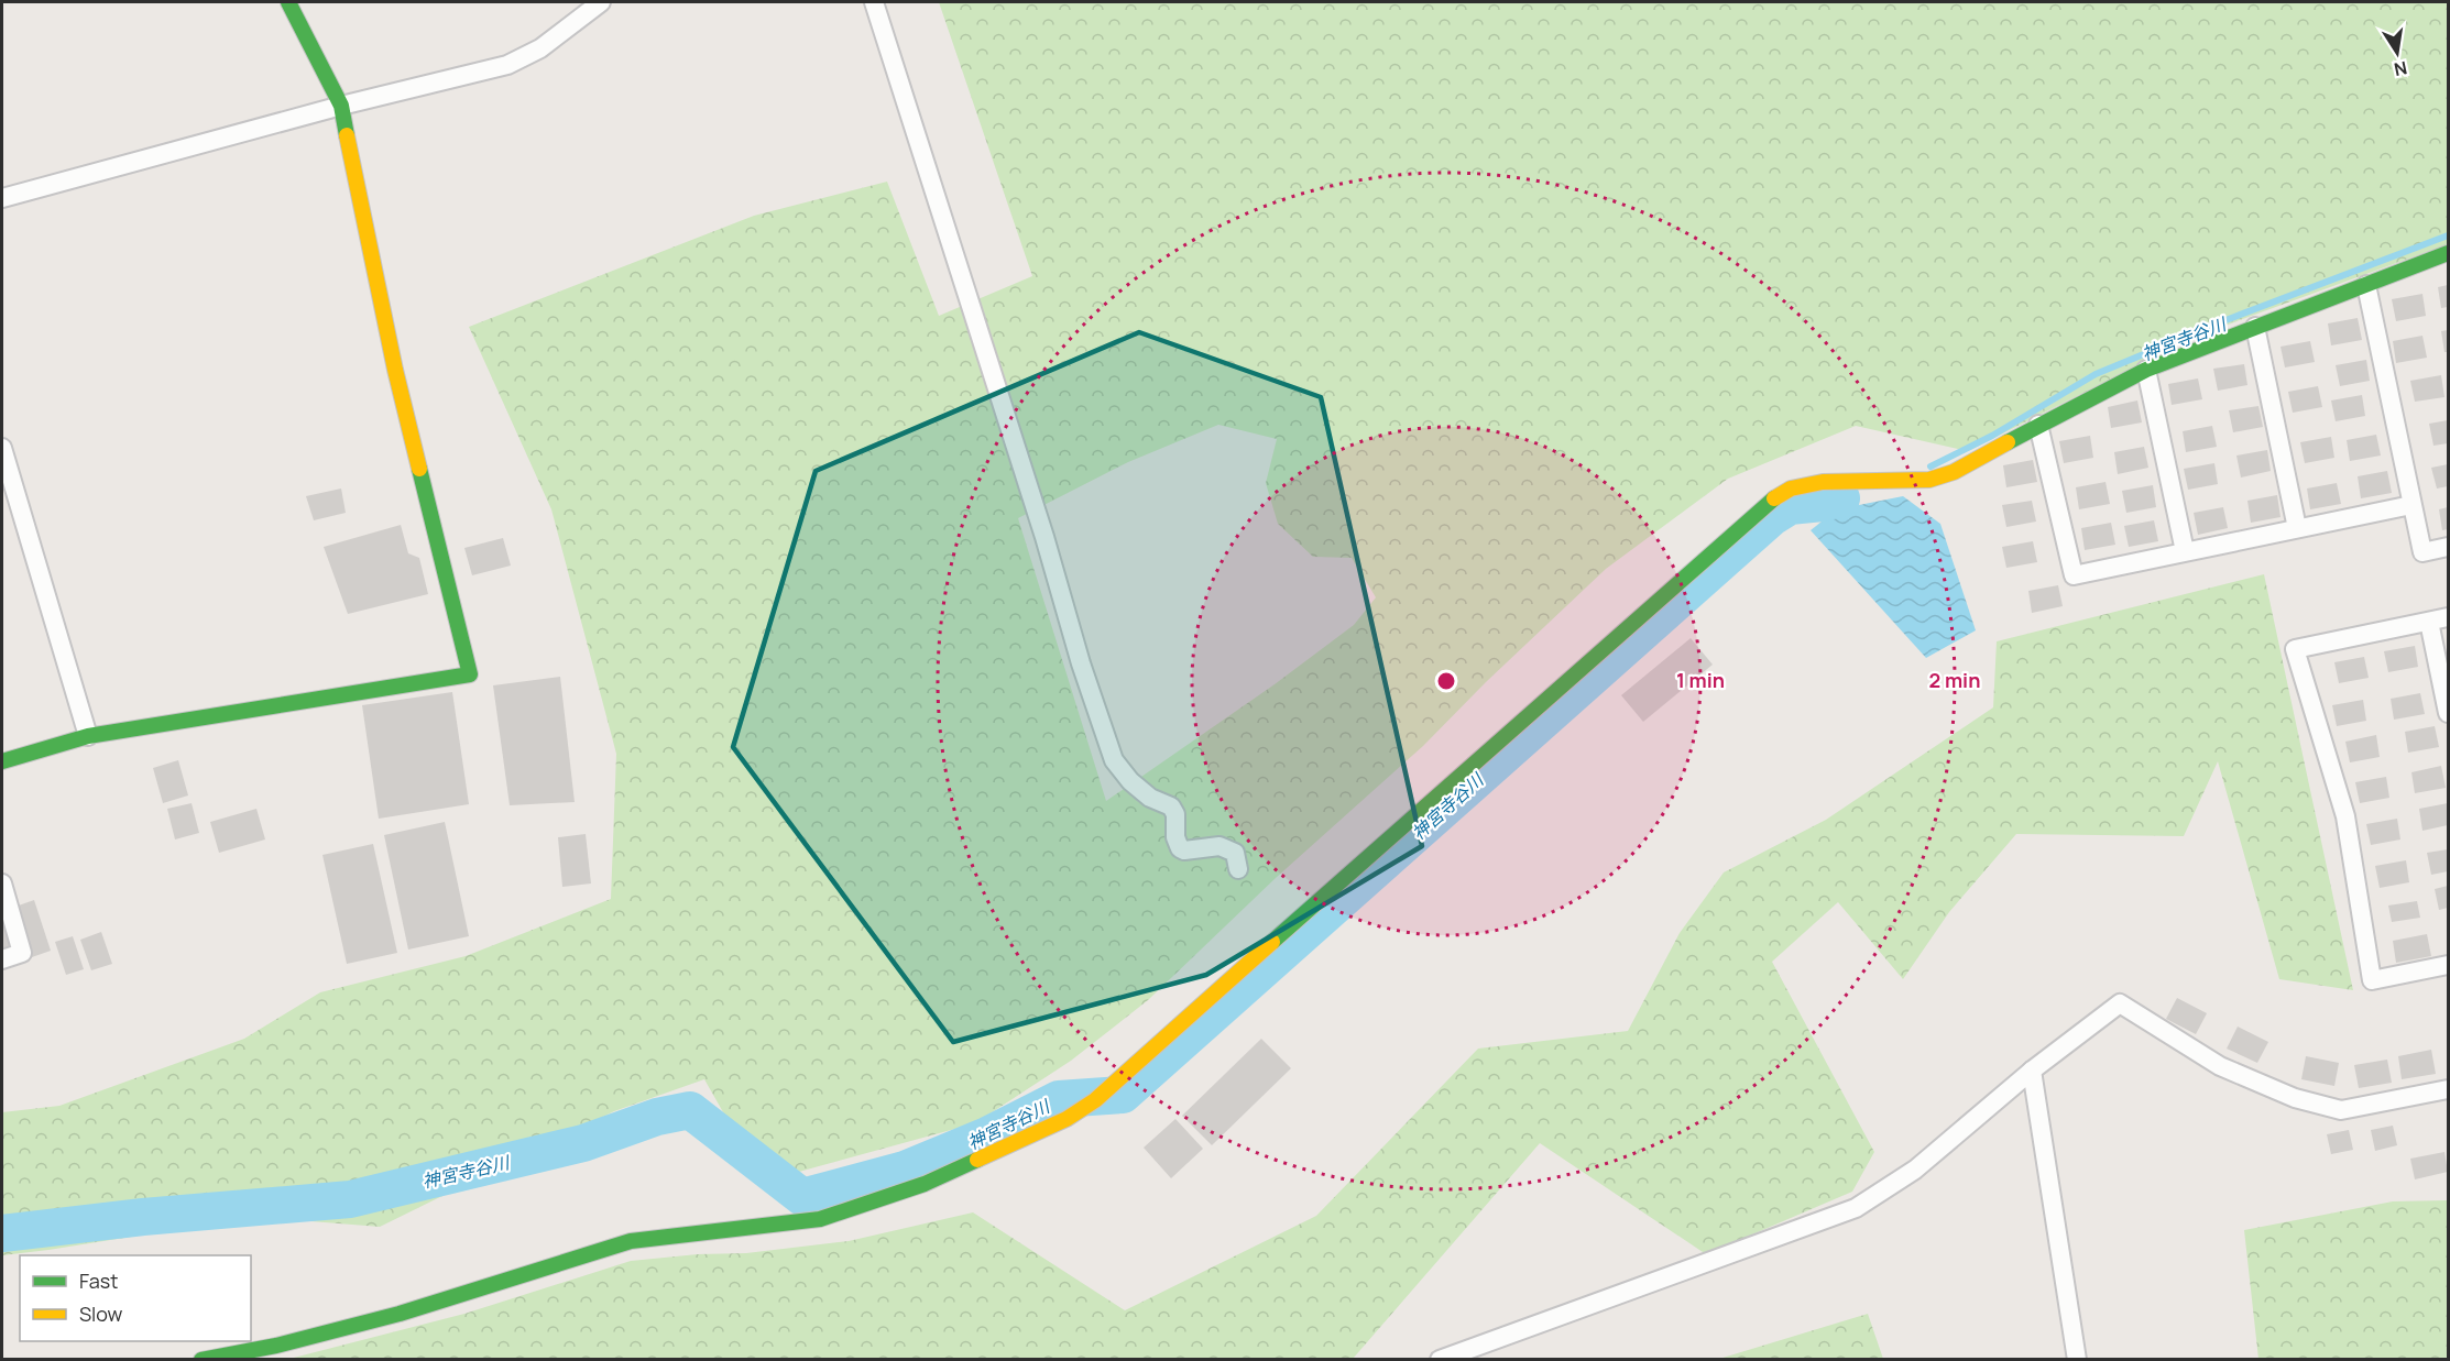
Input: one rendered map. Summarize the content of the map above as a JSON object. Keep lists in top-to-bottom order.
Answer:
{
  "water": ["神宮寺谷川"],
  "legend": ["Fast", "Slow"],
  "north": "bottom",
  "rings": ["1 min", "2 min"]
}
